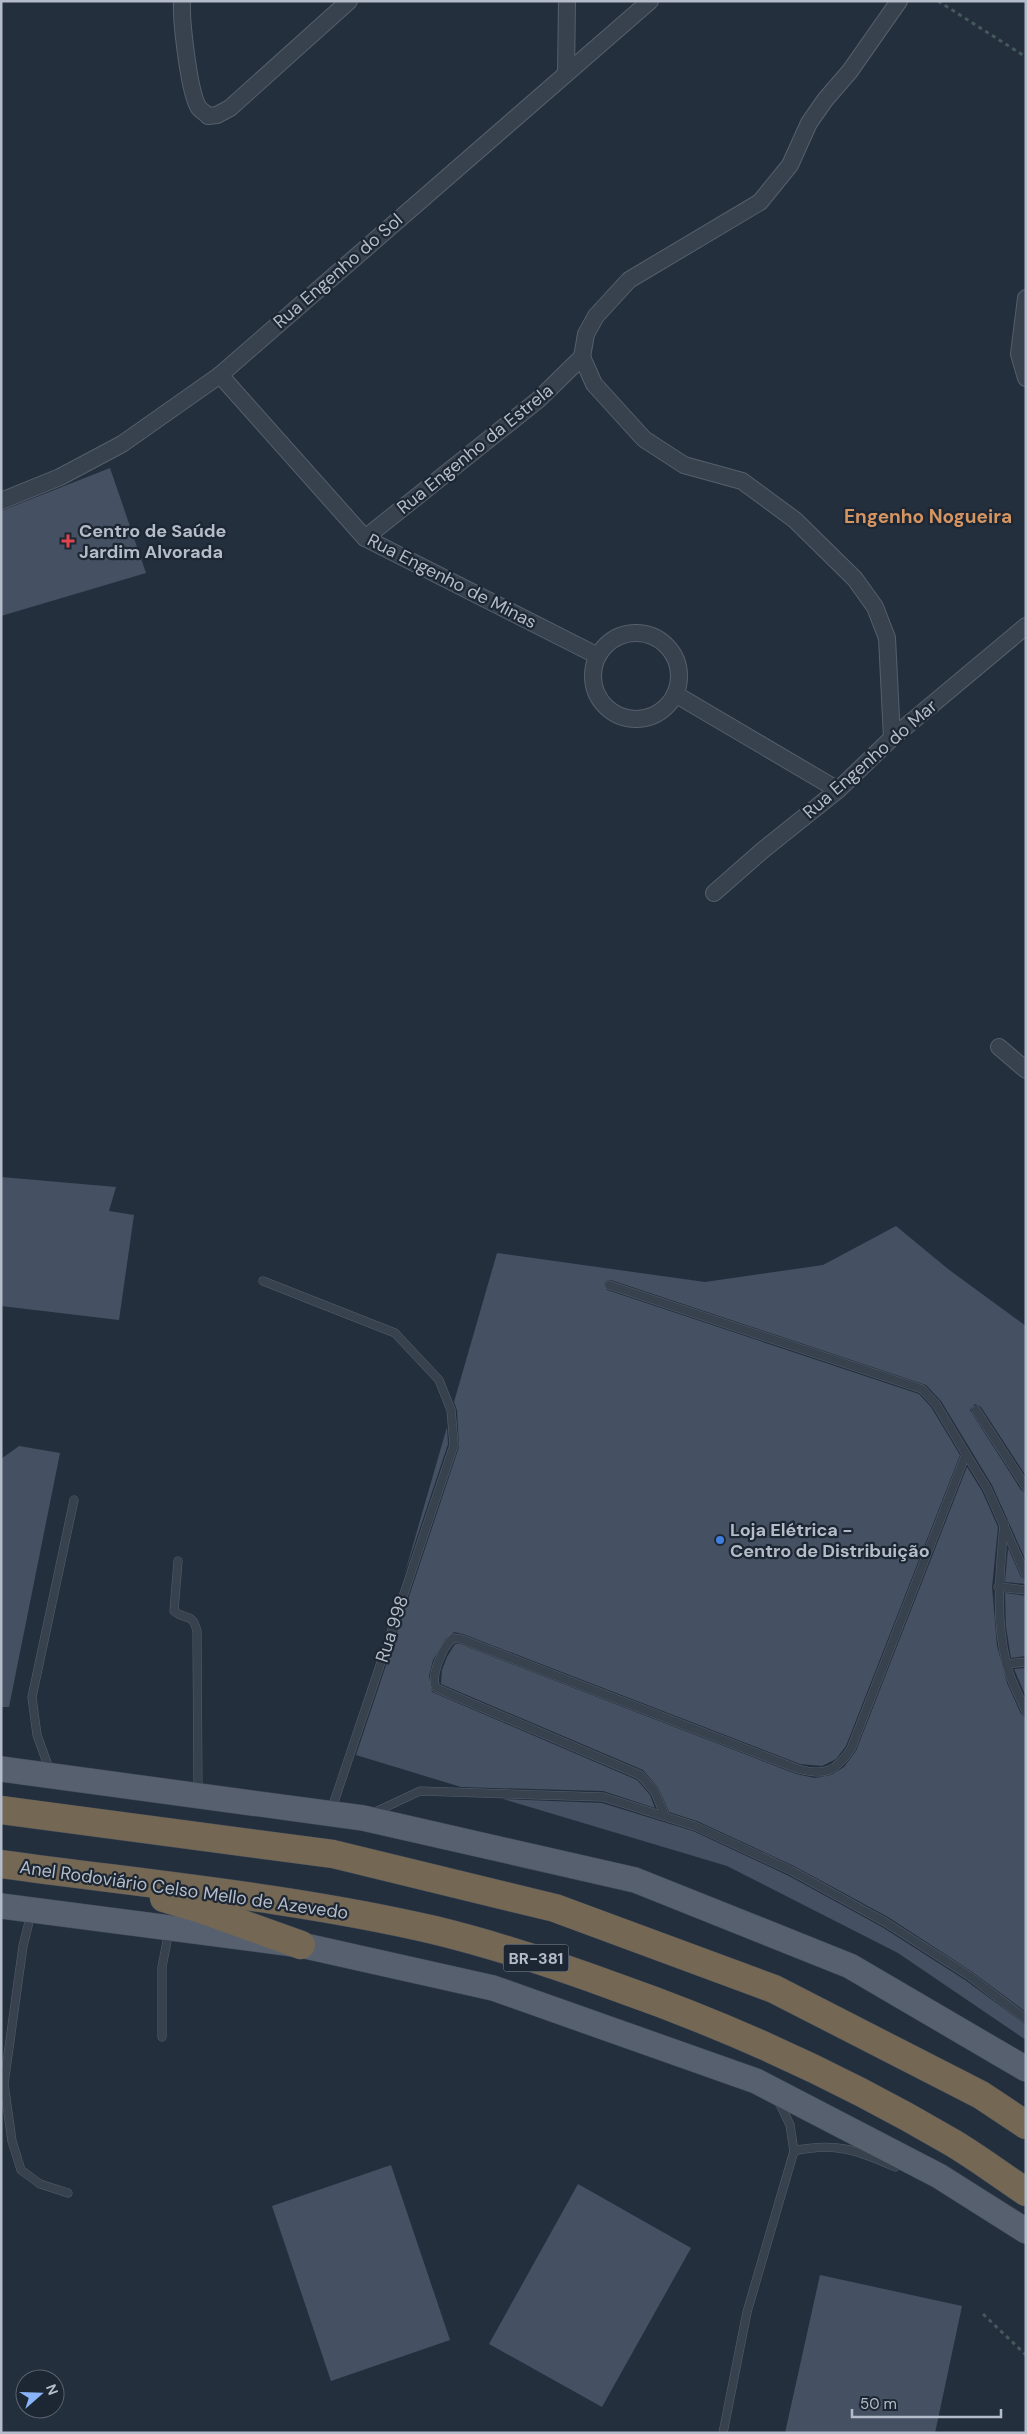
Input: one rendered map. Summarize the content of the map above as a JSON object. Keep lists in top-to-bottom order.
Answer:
{
  "streets": {
    "highway": ["Anel Rodoviário Celso Mello de Azevedo", "BR-381"],
    "street": [
      "Rua Engenho do Sol",
      "Rua Engenho da Estrela",
      "Rua Engenho de Minas",
      "Rua Engenho do Mar"
    ],
    "lane": ["Rua 998"]
  },
  "crossings": [
    ["Rua Engenho do Sol", "Rua Engenho de Minas"],
    ["Rua Engenho da Estrela", "Rua Engenho de Minas"]
  ],
  "districts": ["Engenho Nogueira"],
  "places": {
    "health": ["Centro de Saúde Jardim Alvorada"],
    "other": ["Loja Elétrica - Centro de Distribuição"]
  },
  "scale_bar": "50 m",
  "north": "right"
}
